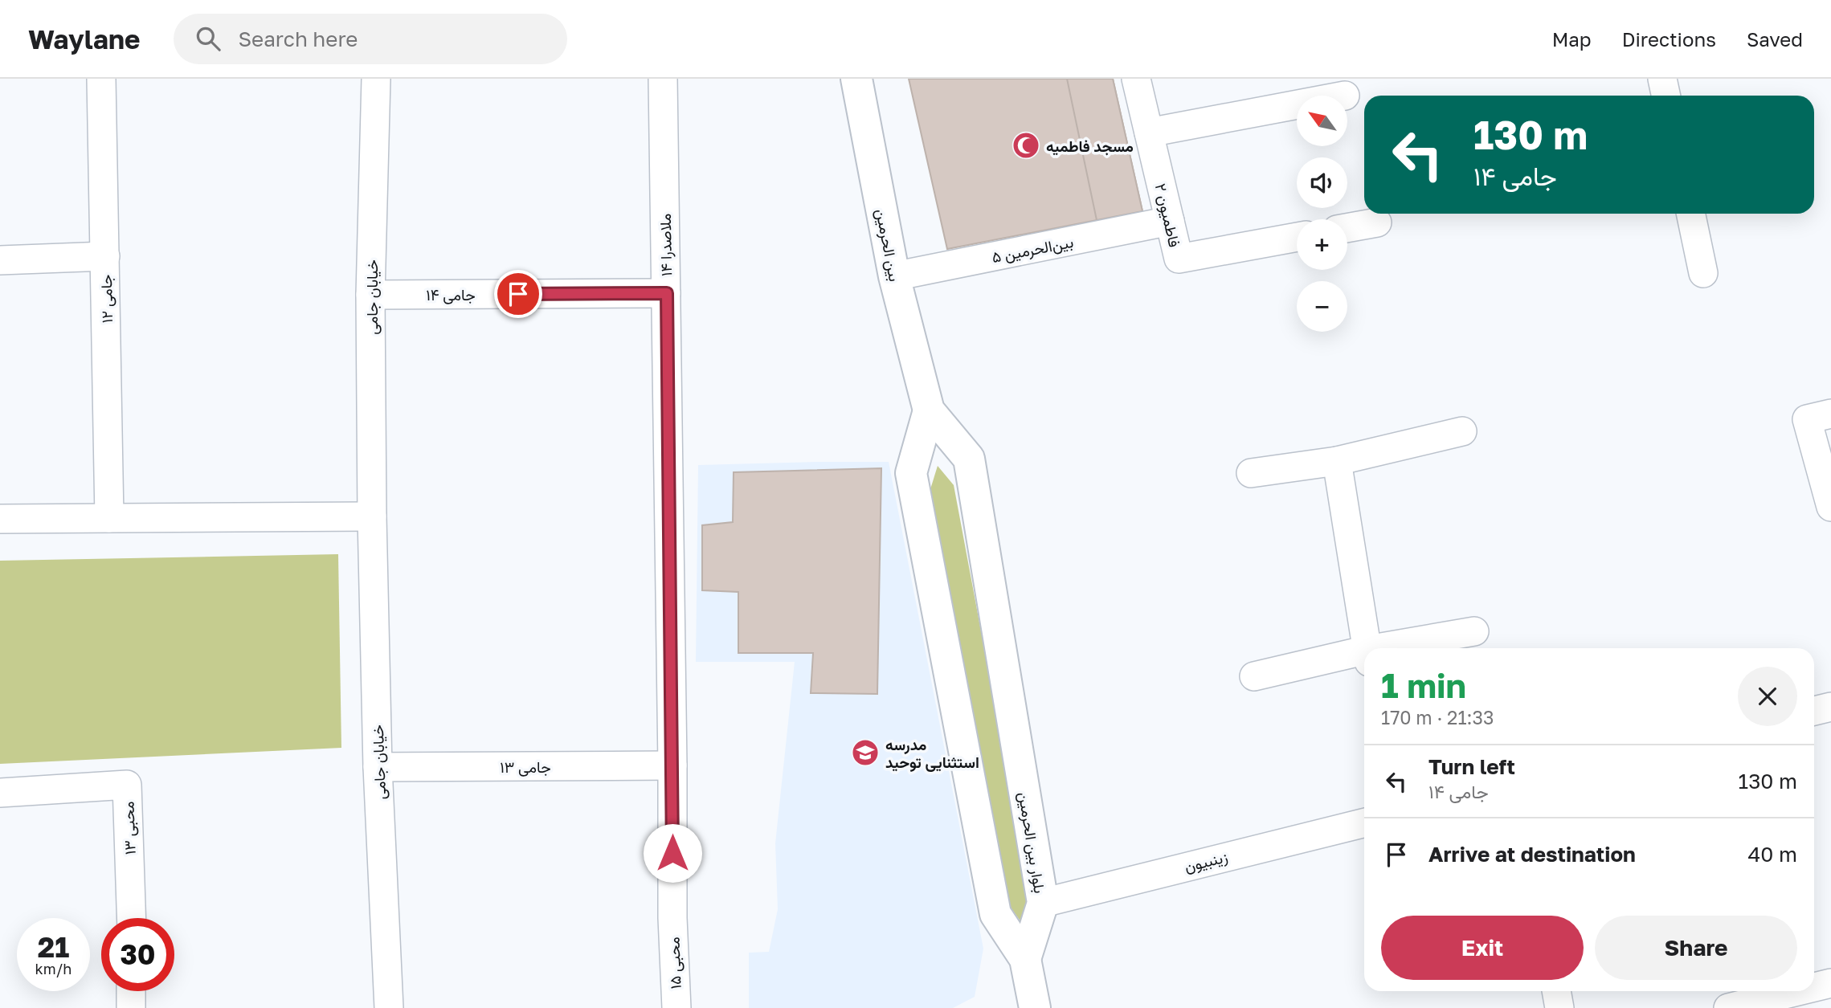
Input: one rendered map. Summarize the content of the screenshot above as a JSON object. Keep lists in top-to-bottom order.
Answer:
{
  "streets": {
    "main road": ["بین الحرمین", "بلوار بین الحرمین"],
    "street": [
      "فاطمیون ۲",
      "ملاصدرا ۱۴",
      "بین‌الحرمین ۵",
      "جامی ۱۴",
      "خیابان جامی",
      "جامی ۱۲",
      "جامی ۱۳",
      "محبی ۱۳",
      "زینبیون",
      "محبی ۱۵"
    ]
  },
  "crossings": [
    ["فاطمیون ۲", "بین‌الحرمین ۵"],
    ["ملاصدرا ۱۴", "جامی ۱۴"],
    ["ملاصدرا ۱۴", "جامی ۱۳"],
    ["ملاصدرا ۱۴", "محبی ۱۵"],
    ["بین الحرمین", "بین‌الحرمین ۵"],
    ["بین الحرمین", "بلوار بین الحرمین"],
    ["جامی ۱۴", "خیابان جامی"],
    ["خیابان جامی", "جامی ۱۳"],
    ["بلوار بین الحرمین", "زینبیون"]
  ],
  "places": {
    "mosque": ["مسجد فاطمیه"],
    "school or university": ["مدرسه استثنایی توحید"]
  },
  "north": "top left",
  "page": {
    "header": "Waylane",
    "search": "Search here",
    "nav": ["Map", "Directions", "Saved"],
    "map_buttons": ["+", "−"],
    "turn": ["130 m", "جامی ۱۴"],
    "heading": ["1 min", "170 m · 21:33"],
    "list": [
      {
        "name": "Turn left",
        "note": "جامی ۱۴",
        "value": "130 m"
      },
      {
        "name": "Arrive at destination",
        "value": "40 m"
      }
    ],
    "buttons": ["Exit", "Share"],
    "speed": "21 km/h",
    "limit": "30"
  }
}
